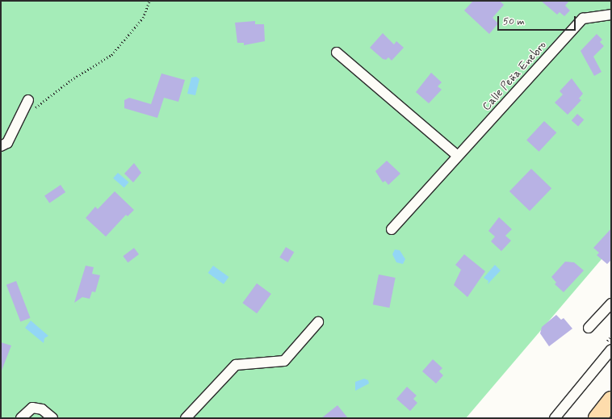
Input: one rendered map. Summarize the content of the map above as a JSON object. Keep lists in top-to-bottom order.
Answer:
{
  "streets": {
    "street": ["Calle Peña Enebro"]
  },
  "scale_bar": "50 m"
}
